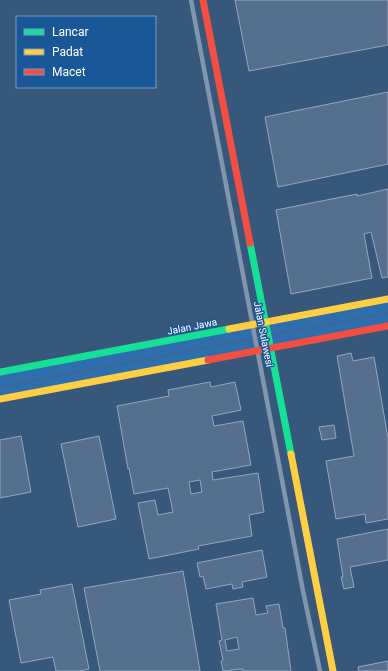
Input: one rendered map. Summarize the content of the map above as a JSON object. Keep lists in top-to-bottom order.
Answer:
{
  "streets": {
    "street": ["Jalan Jawa", "Jalan Sulawesi"]
  },
  "crossings": [
    ["Jalan Jawa", "Jalan Sulawesi"]
  ],
  "legend": ["Lancar", "Padat", "Macet"]
}
